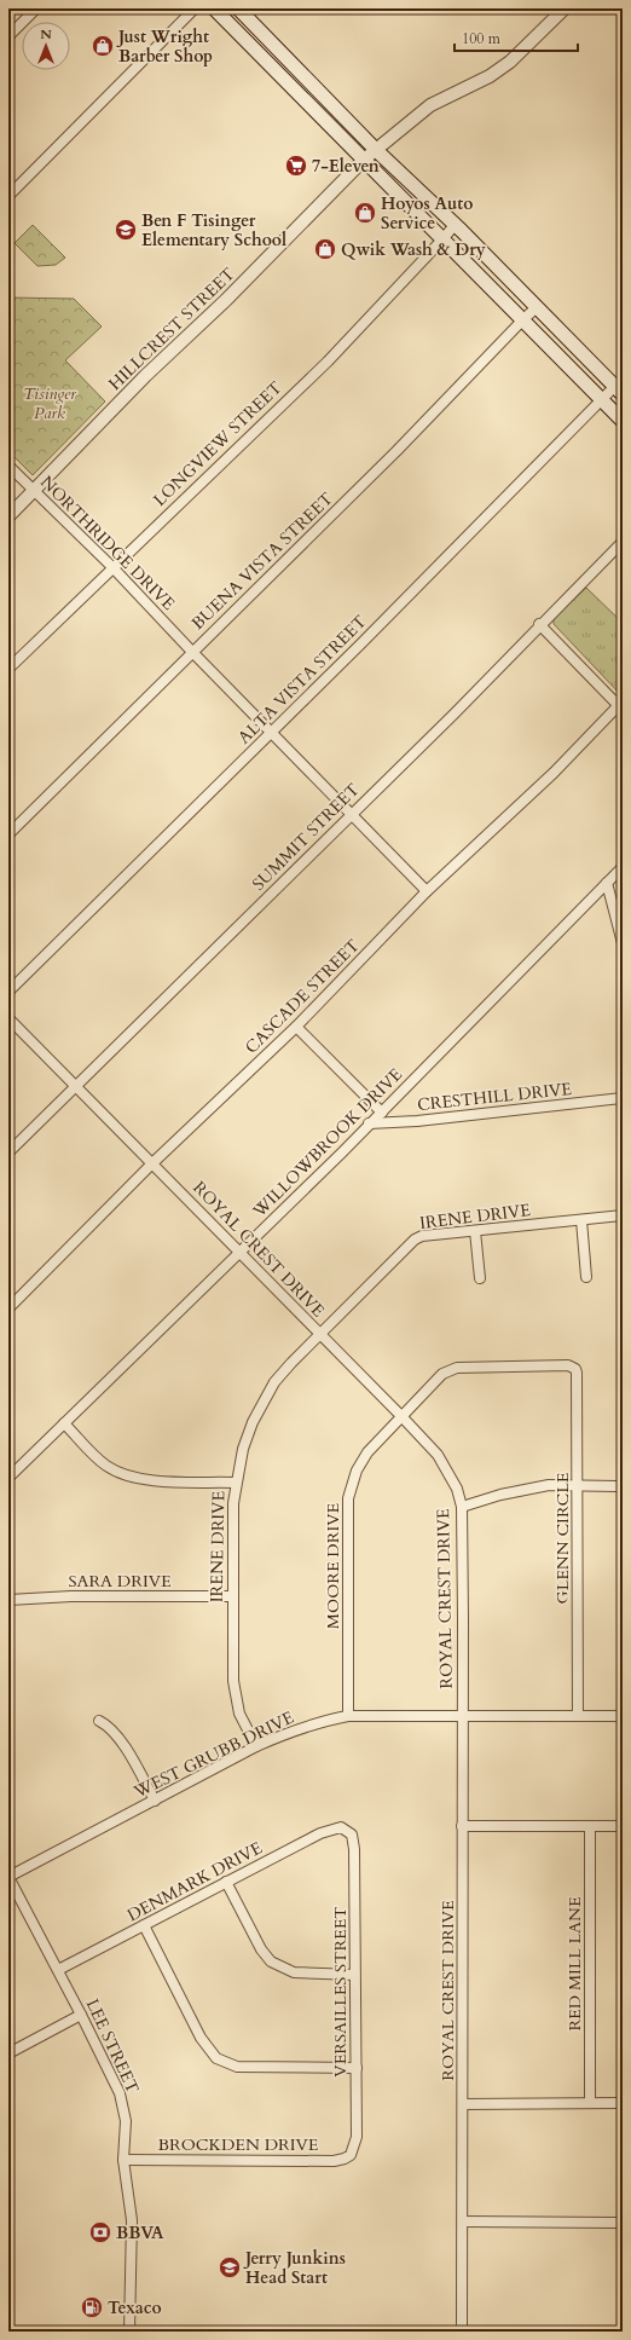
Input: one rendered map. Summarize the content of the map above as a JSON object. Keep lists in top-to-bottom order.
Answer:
{
  "streets": {
    "street": [
      "HILLCREST STREET",
      "LONGVIEW STREET",
      "NORTHRIDGE DRIVE",
      "BUENA VISTA STREET",
      "ALTA VISTA STREET",
      "SUMMIT STREET",
      "CASCADE STREET",
      "CRESTHILL DRIVE",
      "WILLOWBROOK DRIVE",
      "IRENE DRIVE",
      "ROYAL CREST DRIVE",
      "GLENN CIRCLE",
      "MOORE DRIVE",
      "SARA DRIVE",
      "WEST GRUBB DRIVE",
      "DENMARK DRIVE",
      "RED MILL LANE",
      "VERSAILLES STREET",
      "LEE STREET",
      "BROCKDEN DRIVE"
    ]
  },
  "crossings": [
    ["HILLCREST STREET", "NORTHRIDGE DRIVE"],
    ["LONGVIEW STREET", "NORTHRIDGE DRIVE"],
    ["NORTHRIDGE DRIVE", "BUENA VISTA STREET"],
    ["NORTHRIDGE DRIVE", "ALTA VISTA STREET"],
    ["NORTHRIDGE DRIVE", "SUMMIT STREET"],
    ["NORTHRIDGE DRIVE", "CASCADE STREET"],
    ["SUMMIT STREET", "ROYAL CREST DRIVE"],
    ["CASCADE STREET", "ROYAL CREST DRIVE"],
    ["CRESTHILL DRIVE", "WILLOWBROOK DRIVE"],
    ["WILLOWBROOK DRIVE", "ROYAL CREST DRIVE"],
    ["IRENE DRIVE", "ROYAL CREST DRIVE"],
    ["IRENE DRIVE", "SARA DRIVE"],
    ["IRENE DRIVE", "WEST GRUBB DRIVE"],
    ["ROYAL CREST DRIVE", "MOORE DRIVE"],
    ["ROYAL CREST DRIVE", "WEST GRUBB DRIVE"],
    ["GLENN CIRCLE", "MOORE DRIVE"],
    ["GLENN CIRCLE", "WEST GRUBB DRIVE"],
    ["MOORE DRIVE", "WEST GRUBB DRIVE"],
    ["WEST GRUBB DRIVE", "LEE STREET"],
    ["DENMARK DRIVE", "VERSAILLES STREET"],
    ["DENMARK DRIVE", "LEE STREET"],
    ["VERSAILLES STREET", "BROCKDEN DRIVE"],
    ["LEE STREET", "BROCKDEN DRIVE"]
  ],
  "parks": ["Tisinger Park"],
  "places": {
    "shop": ["Just Wright Barber Shop", "Hoyos Auto Service", "Qwik Wash & Dry"],
    "supermarket": ["7-Eleven"],
    "school or university": ["Ben F Tisinger Elementary School", "Jerry Junkins Head Start"],
    "bank": ["BBVA"],
    "fuel station": ["Texaco"]
  },
  "scale_bar": "100 m",
  "north": "top"
}
